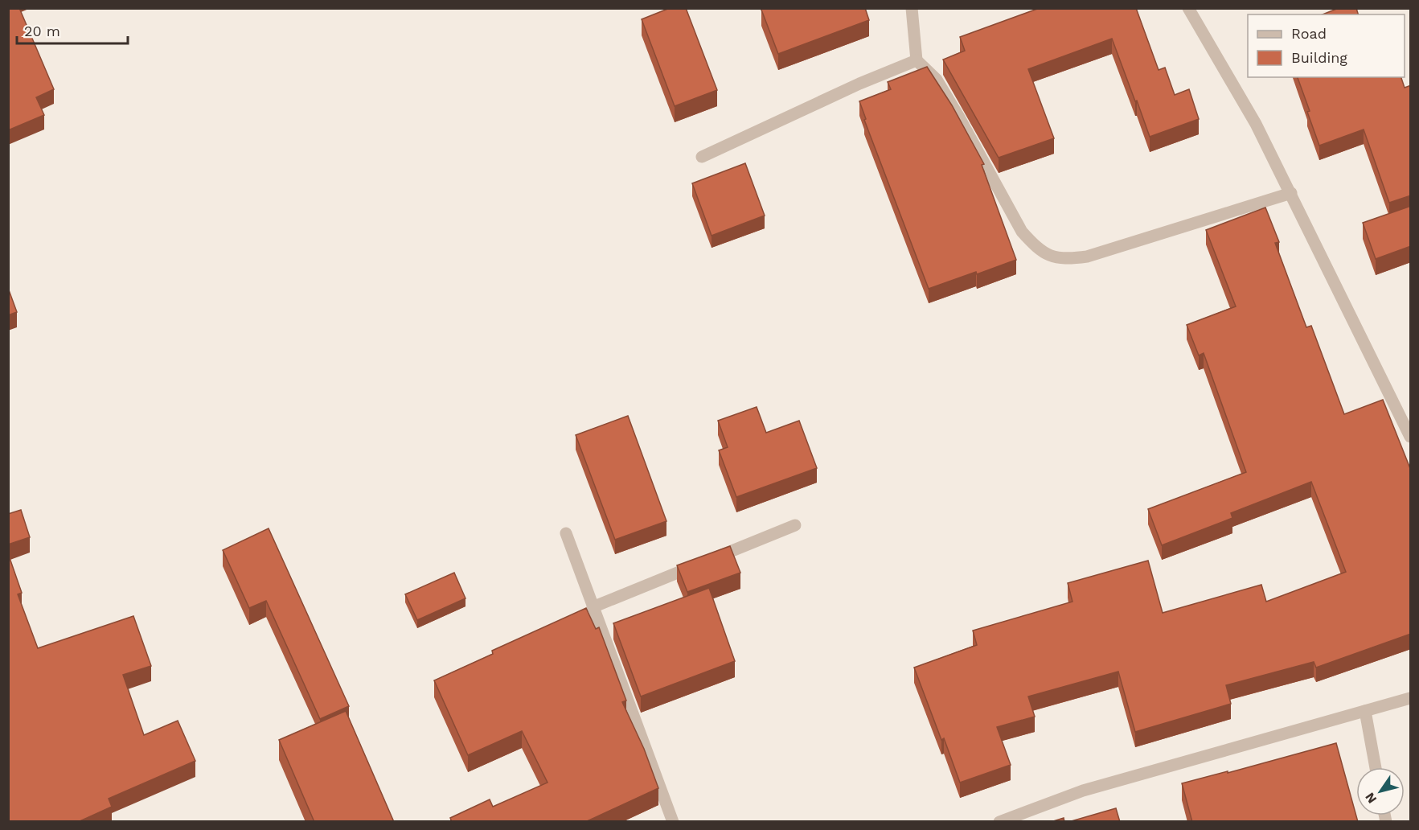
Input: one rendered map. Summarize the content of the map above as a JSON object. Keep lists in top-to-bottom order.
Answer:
{
  "legend": ["Road", "Building"],
  "scale_bar": "20 m",
  "north": "bottom left"
}
